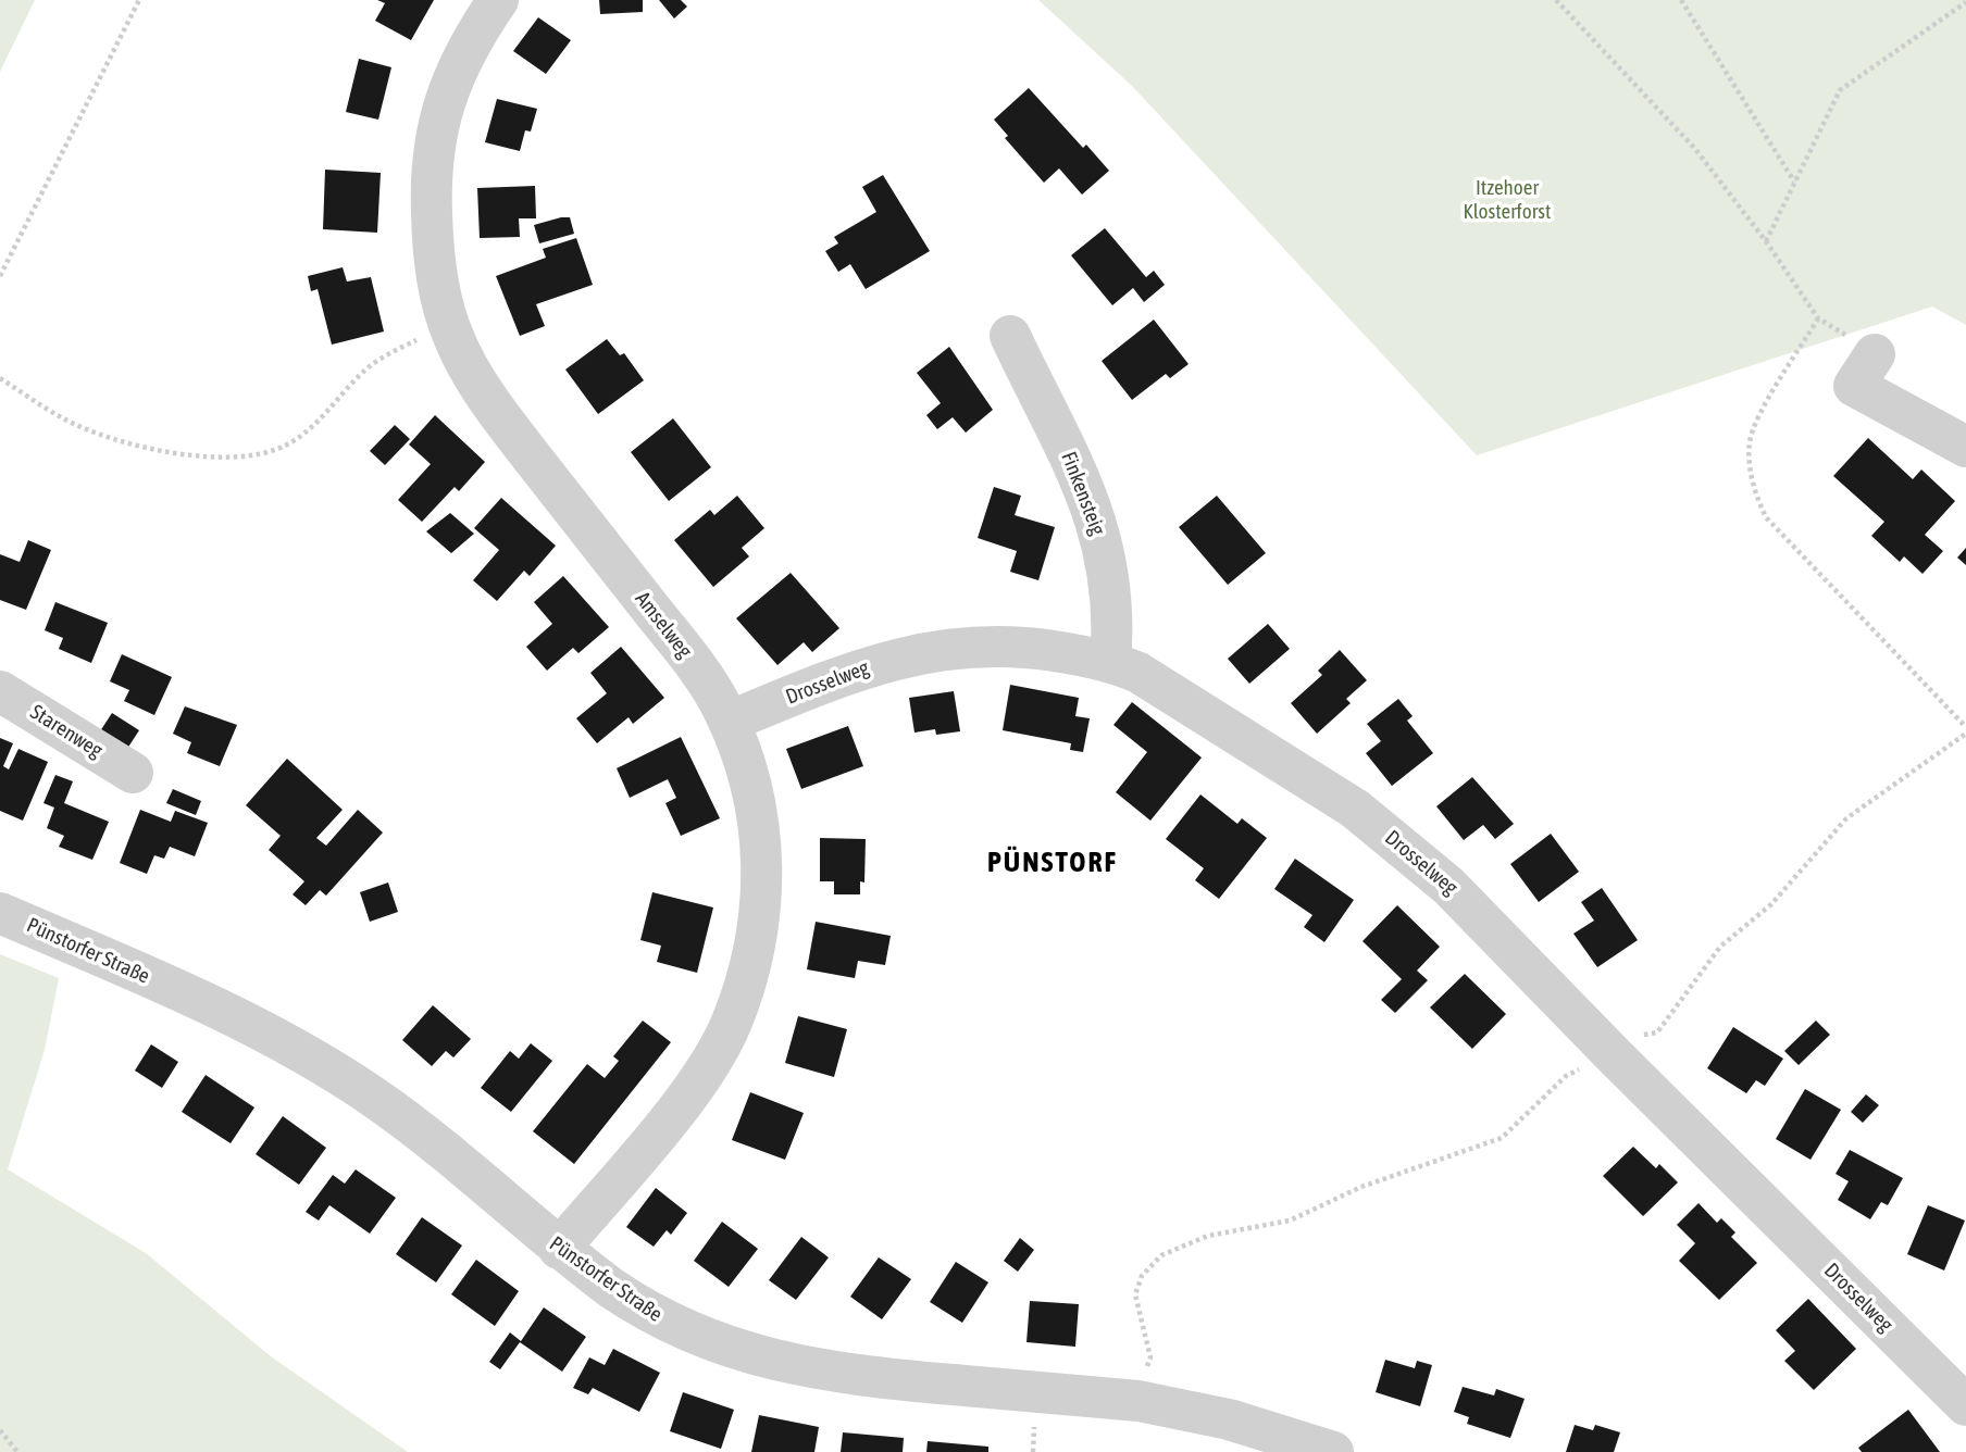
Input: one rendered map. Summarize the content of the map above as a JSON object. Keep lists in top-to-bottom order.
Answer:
{
  "streets": {
    "street": [
      "Finkensteig",
      "Amselweg",
      "Drosselweg",
      "Starenweg",
      "Pünstorfer Straße"
    ]
  },
  "crossings": [
    ["Finkensteig", "Drosselweg"],
    ["Amselweg", "Drosselweg"],
    ["Amselweg", "Pünstorfer Straße"]
  ],
  "districts": ["PÜNSTORF"],
  "parks": ["Itzehoer Klosterforst"]
}
